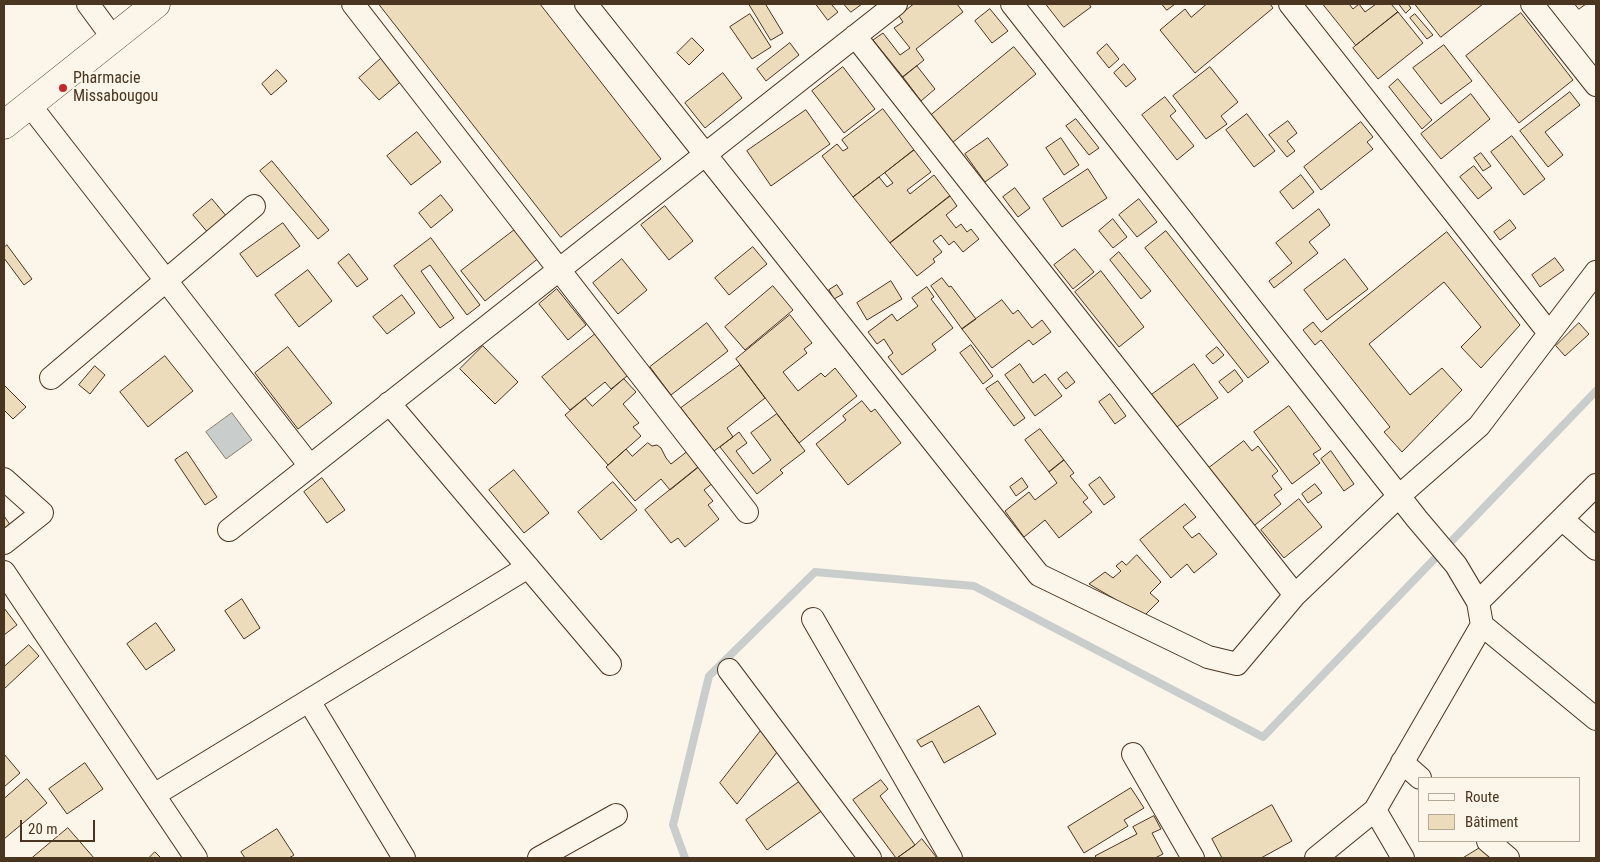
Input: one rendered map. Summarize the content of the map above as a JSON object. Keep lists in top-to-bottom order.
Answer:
{
  "places": ["Pharmacie Missabougou"],
  "legend": ["Route", "Bâtiment"],
  "scale_bar": "20 m"
}
